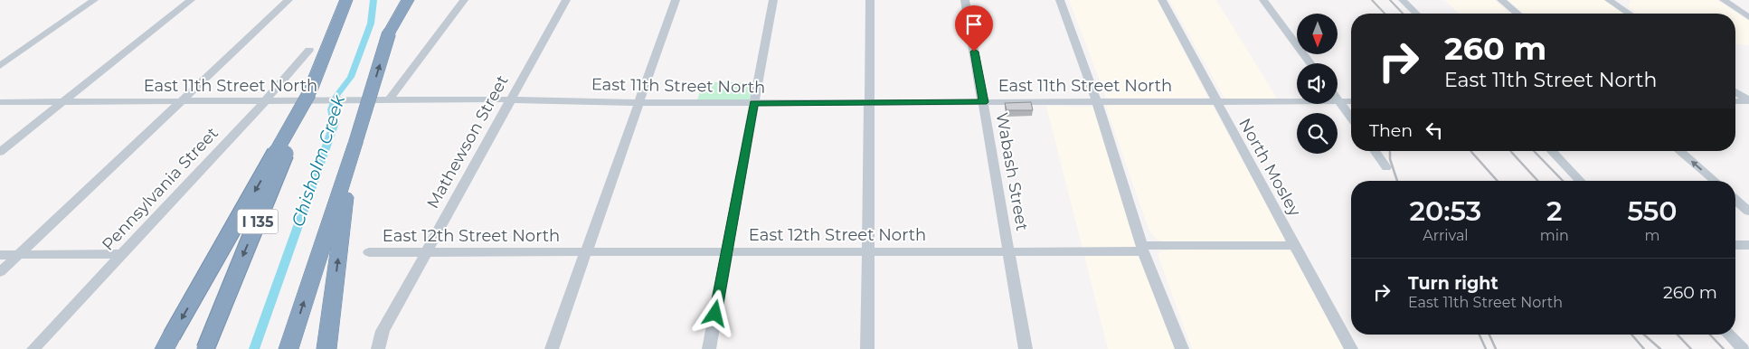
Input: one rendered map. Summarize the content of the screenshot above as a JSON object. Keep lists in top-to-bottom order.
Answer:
{
  "streets": {
    "highway": ["I 135"],
    "street": [
      "East 11th Street North",
      "Mathewson Street",
      "North Mosley",
      "Wabash Street",
      "Pennsylvania Street",
      "East 12th Street North"
    ]
  },
  "crossings": [
    ["East 11th Street North", "Mathewson Street"],
    ["East 11th Street North", "North Mosley"],
    ["East 11th Street North", "Wabash Street"],
    ["East 11th Street North", "Pennsylvania Street"],
    ["East 11th Street North", "I 135"],
    ["Mathewson Street", "East 12th Street North"],
    ["North Mosley", "East 12th Street North"],
    ["Wabash Street", "East 12th Street North"]
  ],
  "water": ["Chisholm Creek"],
  "north": "bottom",
  "page": {
    "turn": ["260 m", "East 11th Street North"],
    "then": "Then",
    "eta": [
      "20:53",
      "Arrival",
      "2",
      "min",
      "550",
      "m"
    ],
    "list": [
      {
        "name": "Turn right",
        "note": "East 11th Street North",
        "value": "260 m"
      }
    ]
  }
}
